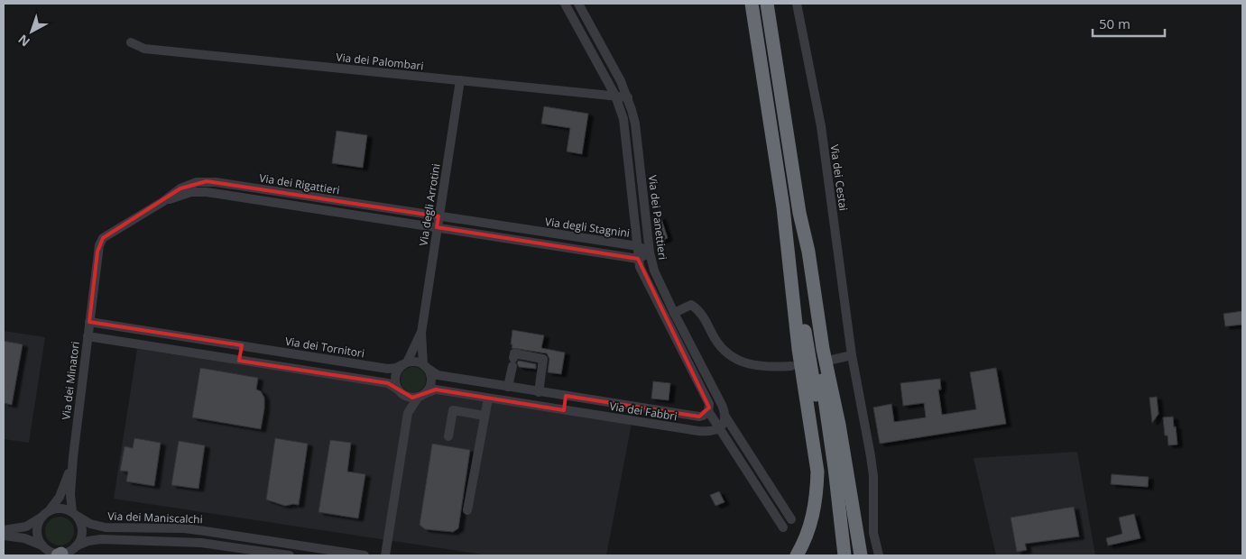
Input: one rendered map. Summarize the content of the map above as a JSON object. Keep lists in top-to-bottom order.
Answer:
{
  "streets": {
    "street": [
      "Via dei Palombari",
      "Via dei Cestai",
      "Via dei Rigattieri",
      "Via degli Arrotini",
      "Via dei Panettieri",
      "Via degli Stagnini",
      "Via dei Tornitori",
      "Via dei Minatori",
      "Via dei Fabbri",
      "Via dei Maniscalchi"
    ]
  },
  "crossings": [
    ["Via dei Palombari", "Via degli Arrotini"],
    ["Via dei Palombari", "Via dei Panettieri"],
    ["Via dei Rigattieri", "Via degli Arrotini"],
    ["Via dei Rigattieri", "Via degli Stagnini"],
    ["Via dei Rigattieri", "Via dei Minatori"],
    ["Via degli Arrotini", "Via degli Stagnini"],
    ["Via dei Panettieri", "Via degli Stagnini"],
    ["Via dei Panettieri", "Via dei Fabbri"],
    ["Via dei Tornitori", "Via dei Minatori"],
    ["Via dei Tornitori", "Via dei Fabbri"],
    ["Via dei Minatori", "Via dei Maniscalchi"]
  ],
  "scale_bar": "50 m",
  "north": "bottom left"
}
